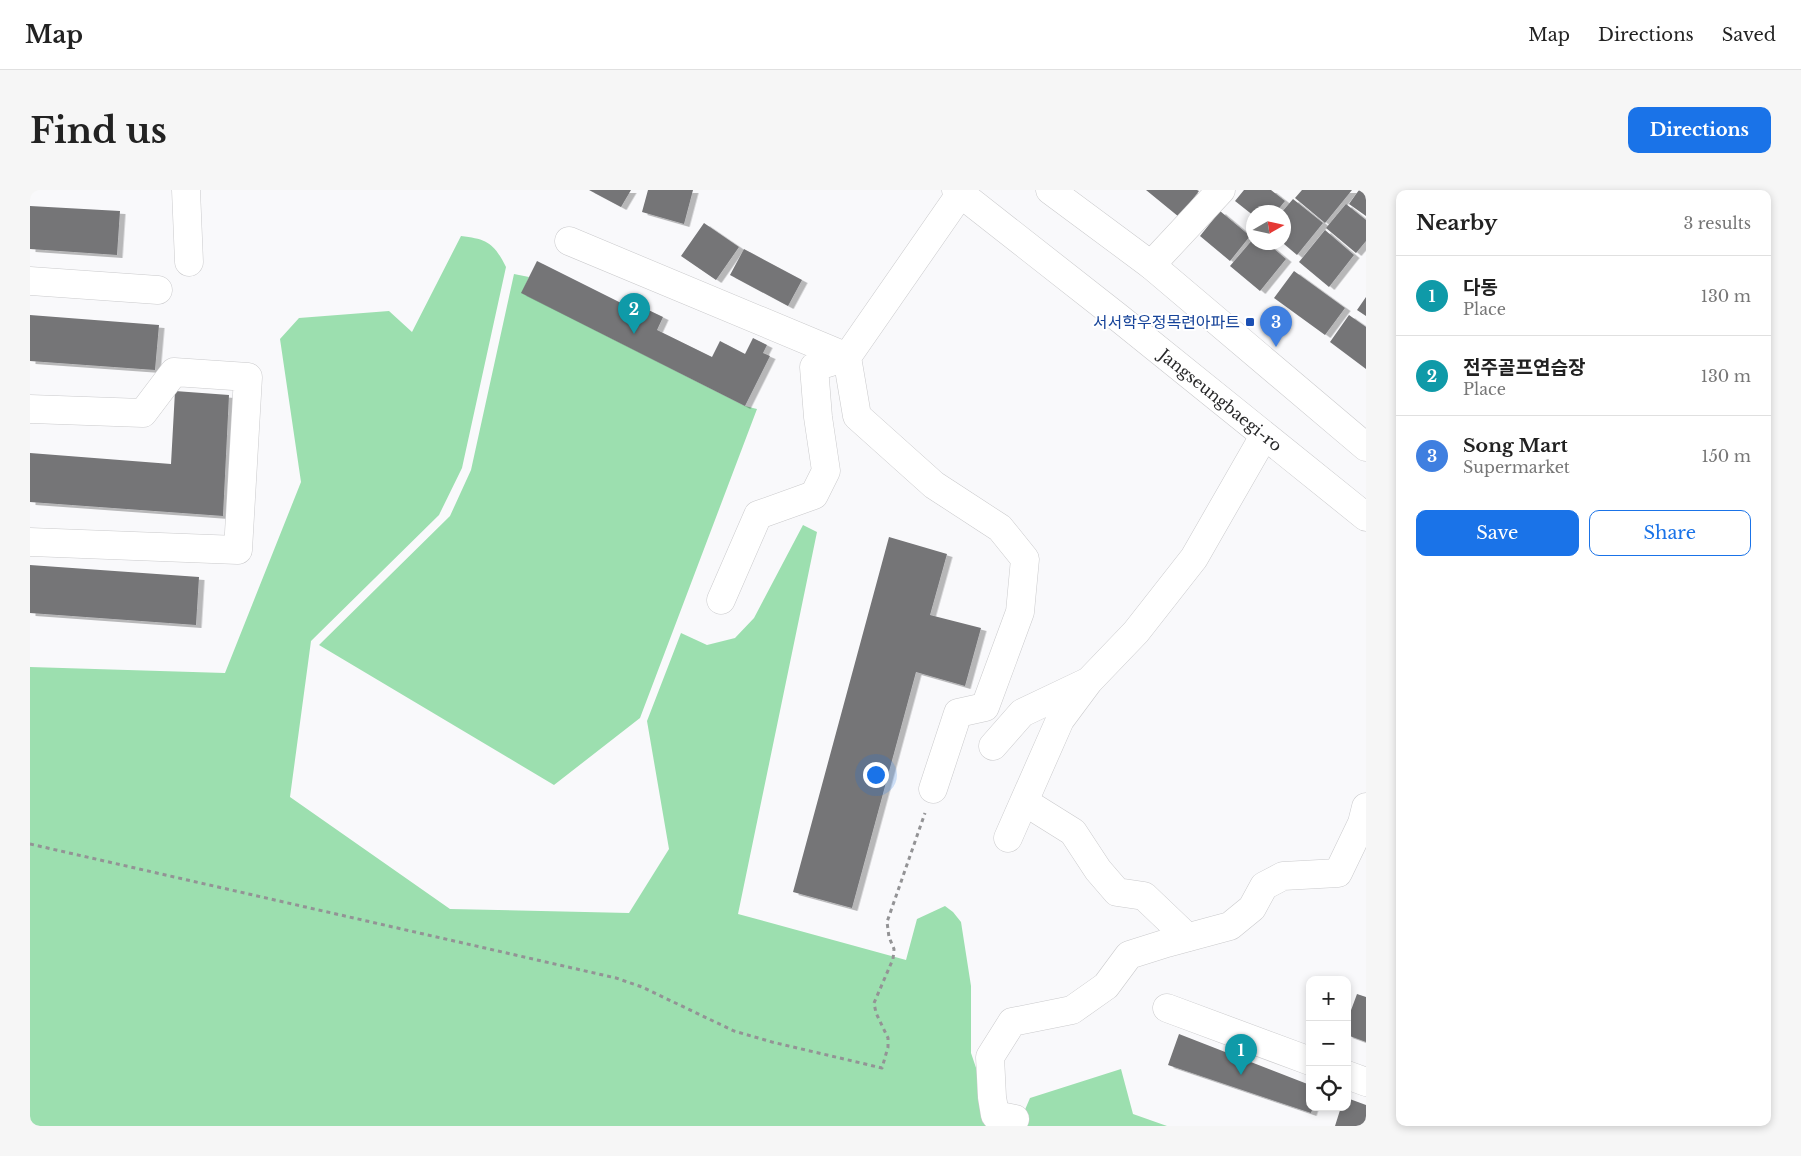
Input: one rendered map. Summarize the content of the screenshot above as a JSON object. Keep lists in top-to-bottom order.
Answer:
{
  "streets": {
    "street": ["Jangseungbaegi-ro"]
  },
  "places": {
    "transit": ["서서학우정목련아파트"]
  },
  "north": "right",
  "page": {
    "header": "Map",
    "nav": ["Map", "Directions", "Saved"],
    "buttons": [
      "Directions",
      ["Save", "Share"]
    ],
    "title": "Find us",
    "heading": ["Nearby", "3 results"],
    "list": [
      {
        "mark": "1",
        "name": "다동",
        "note": "Place",
        "value": "130 m"
      },
      {
        "mark": "2",
        "name": "전주골프연습장",
        "note": "Place",
        "value": "130 m"
      },
      {
        "mark": "3",
        "name": "Song Mart",
        "note": "Supermarket",
        "value": "150 m"
      }
    ],
    "pins": ["2", "3", "1"],
    "map_buttons": ["+", "−"]
  }
}
